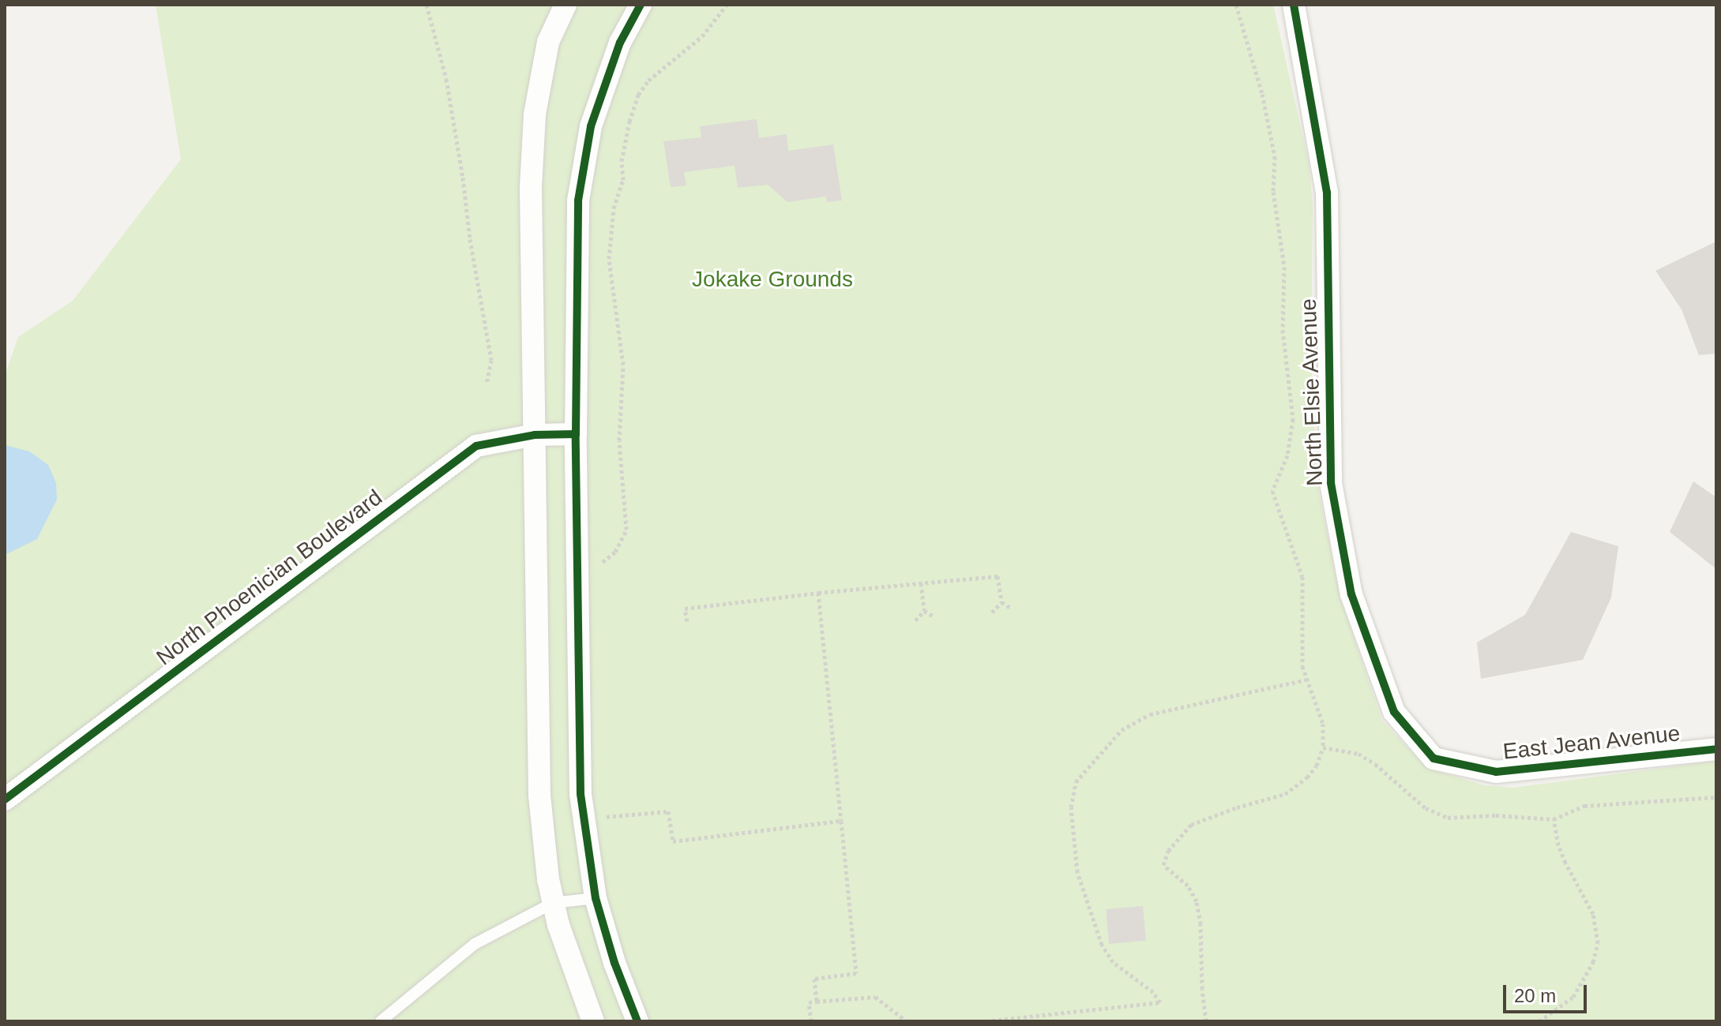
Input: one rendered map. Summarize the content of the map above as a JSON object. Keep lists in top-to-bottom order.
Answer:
{
  "streets": {
    "street": ["North Elsie Avenue", "North Phoenician Boulevard", "East Jean Avenue"]
  },
  "crossings": [
    ["North Elsie Avenue", "East Jean Avenue"]
  ],
  "parks": ["Jokake Grounds"],
  "scale_bar": "20 m"
}
